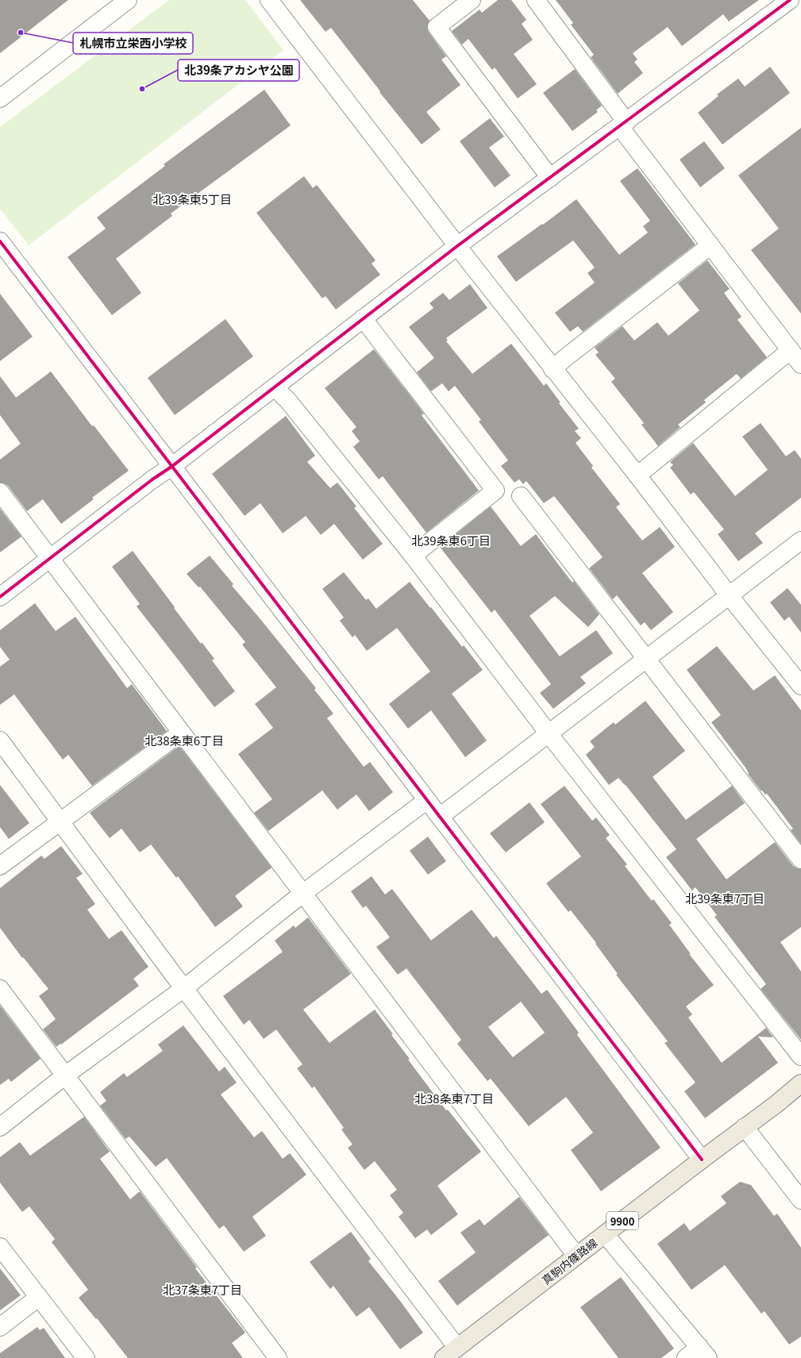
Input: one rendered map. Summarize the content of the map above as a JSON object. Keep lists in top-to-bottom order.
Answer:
{
  "streets": {
    "main road": ["9900", "真駒内篠路線"]
  },
  "districts": [
    "北39条東5丁目",
    "北39条東6丁目",
    "北38条東6丁目",
    "北39条東7丁目",
    "北38条東7丁目",
    "北37条東7丁目"
  ],
  "places": ["札幌市立栄西小学校", "北39条アカシヤ公園"]
}
